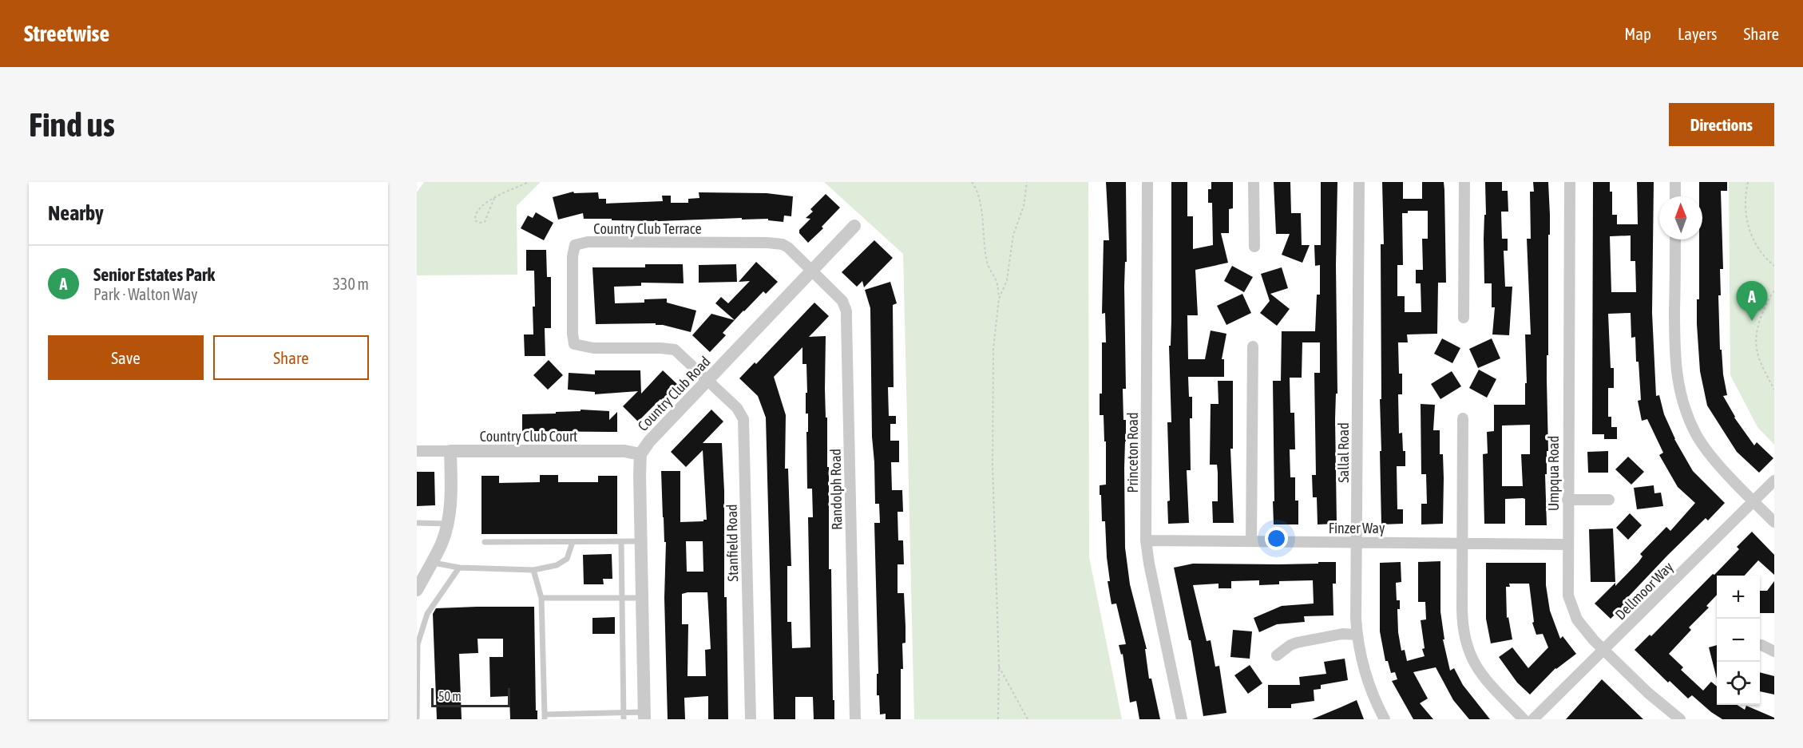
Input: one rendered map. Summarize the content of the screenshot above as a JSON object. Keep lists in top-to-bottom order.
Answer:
{
  "streets": {
    "street": [
      "Country Club Terrace",
      "Country Club Road",
      "Country Club Court",
      "Princeton Road",
      "Sallal Road",
      "Umpqua Road",
      "Randolph Road",
      "Finzer Way",
      "Stanfield Road",
      "Dellmoor Way"
    ]
  },
  "crossings": [
    ["Country Club Terrace", "Country Club Road"],
    ["Country Club Terrace", "Randolph Road"],
    ["Country Club Terrace", "Stanfield Road"],
    ["Country Club Road", "Country Club Court"],
    ["Country Club Road", "Randolph Road"],
    ["Country Club Road", "Stanfield Road"],
    ["Princeton Road", "Finzer Way"],
    ["Sallal Road", "Finzer Way"],
    ["Umpqua Road", "Finzer Way"],
    ["Umpqua Road", "Dellmoor Way"]
  ],
  "scale_bar": "50 m",
  "north": "top",
  "page": {
    "header": "Streetwise",
    "nav": ["Map", "Layers", "Share"],
    "buttons": [
      "Directions",
      ["Save", "Share"]
    ],
    "title": "Find us",
    "heading": "Nearby",
    "list": [
      {
        "mark": "A",
        "name": "Senior Estates Park",
        "note": "Park · Walton Way",
        "value": "330 m"
      }
    ],
    "pins": "A",
    "map_buttons": ["+", "−"],
    "scale": "50 m"
  }
}
